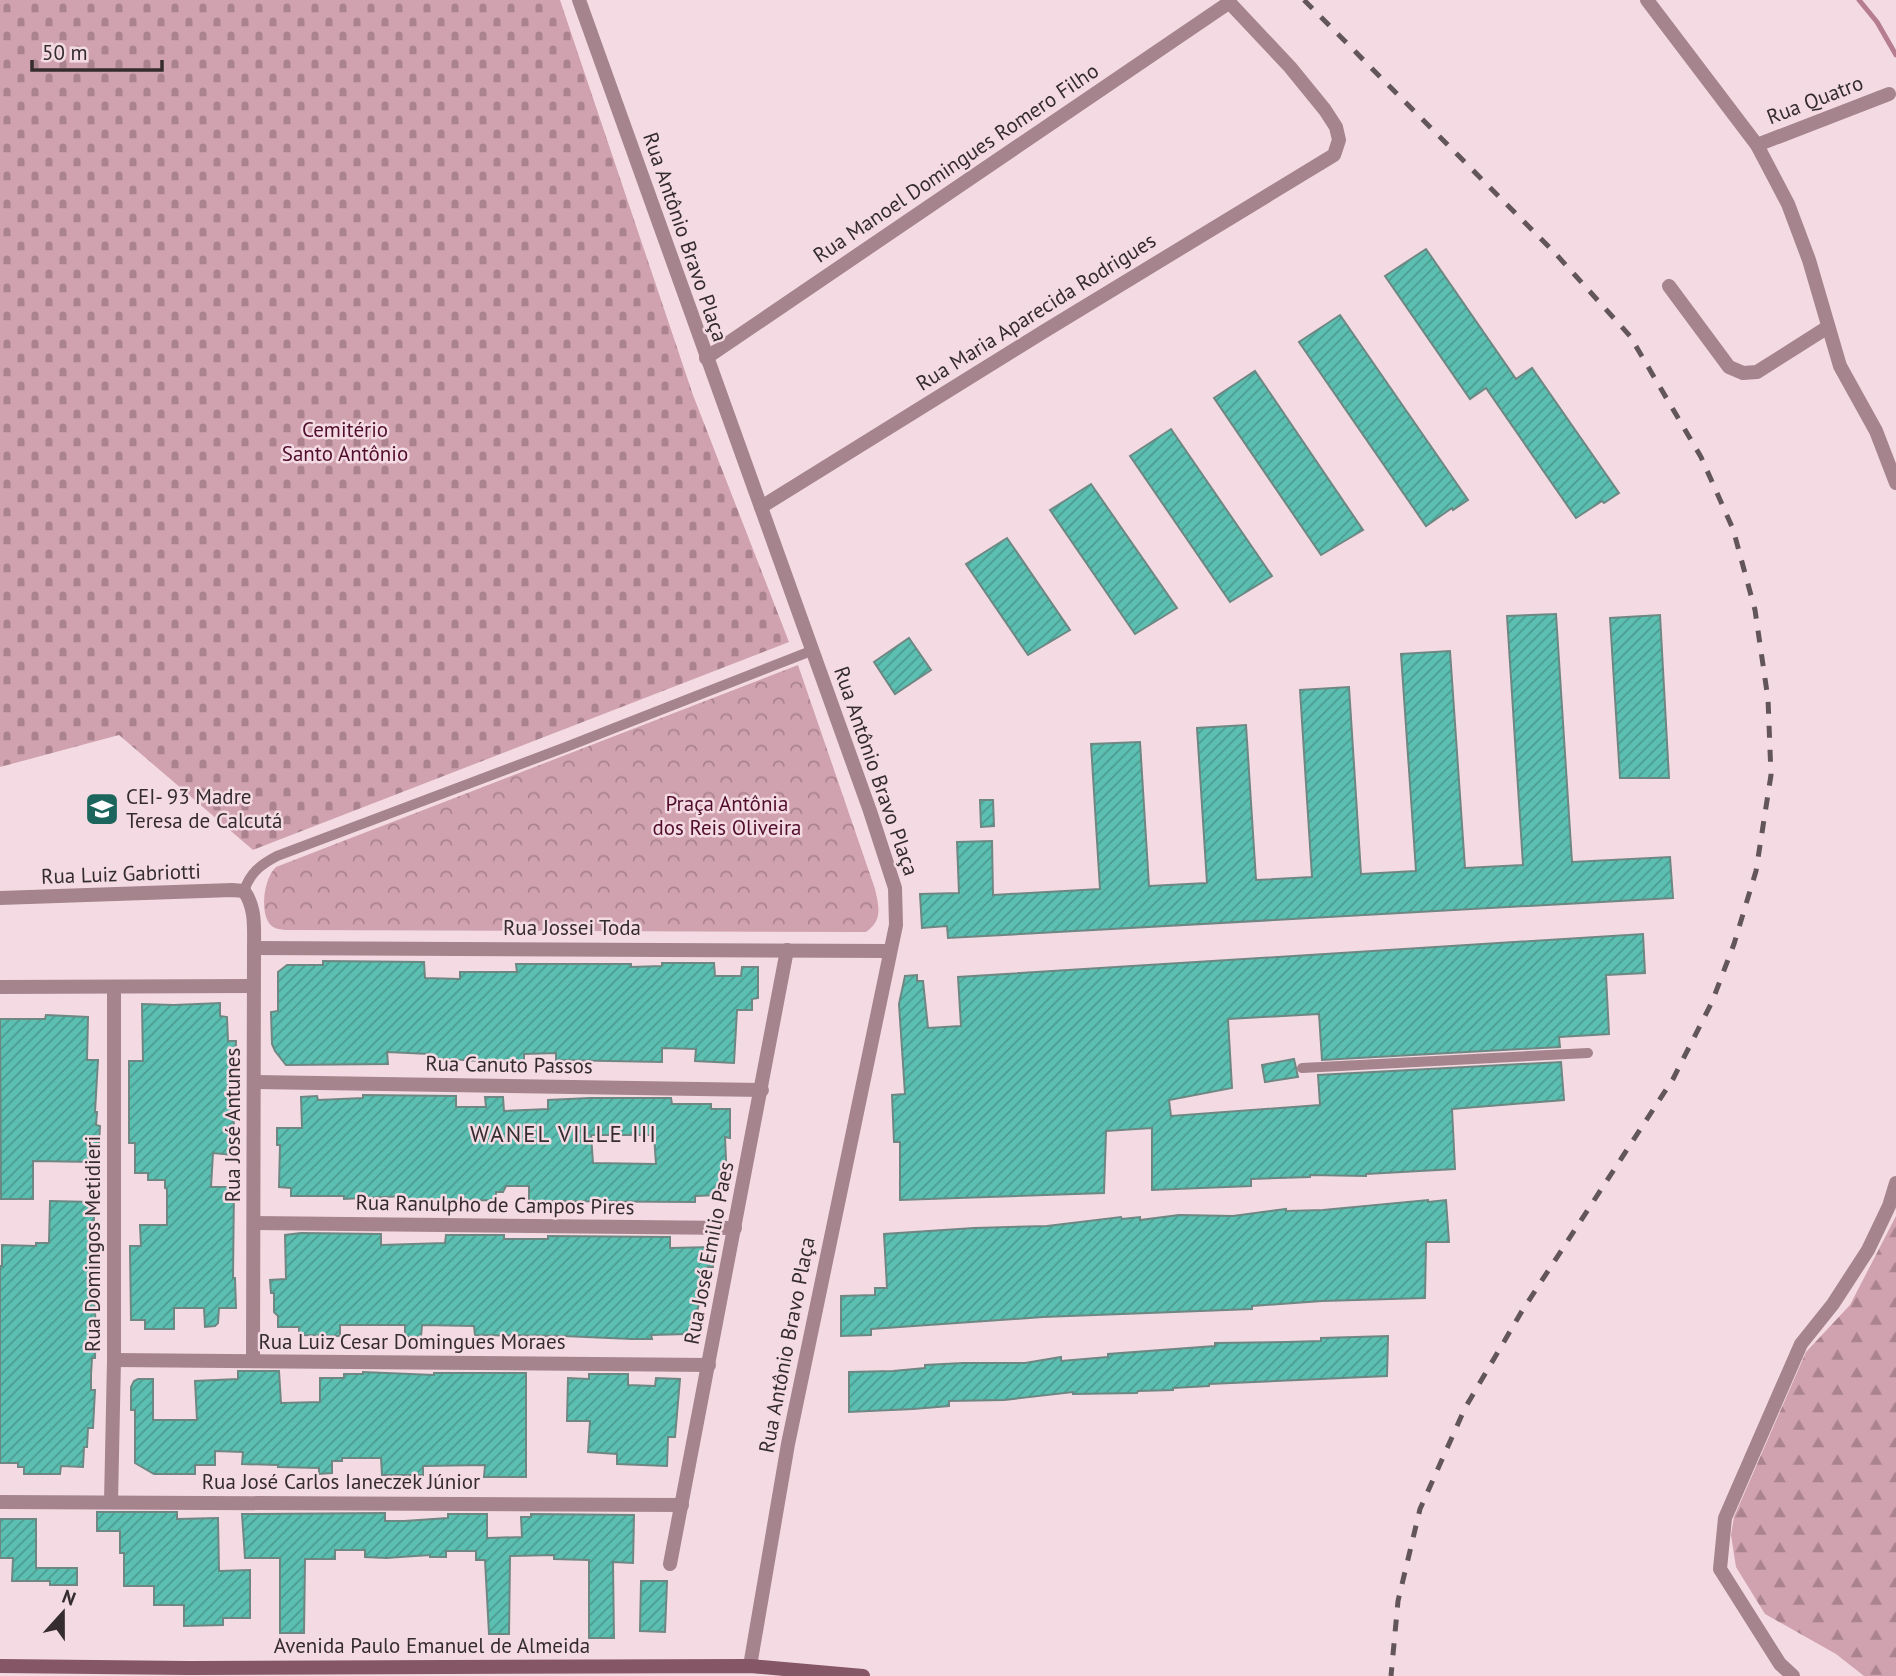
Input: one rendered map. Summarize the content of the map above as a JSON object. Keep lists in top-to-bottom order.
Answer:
{
  "streets": {
    "main road": ["Avenida Paulo Emanuel de Almeida"],
    "street": [
      "Rua Quatro",
      "Rua Manoel Domingues Romero Filho",
      "Rua Antônio Bravo Plaça",
      "Rua Maria Aparecida Rodrigues",
      "Rua Luiz Gabriotti",
      "Rua Jossei Toda",
      "Rua Canuto Passos",
      "Rua José Antunes",
      "Rua Ranulpho de Campos Pires",
      "Rua Domingos Metidieri",
      "Rua José Emilio Paes",
      "Rua Luiz Cesar Domingues Moraes",
      "Rua José Carlos Ianeczek Júnior"
    ]
  },
  "crossings": [
    ["Rua Manoel Domingues Romero Filho", "Rua Antônio Bravo Plaça"],
    ["Rua Manoel Domingues Romero Filho", "Rua Maria Aparecida Rodrigues"],
    ["Rua Antônio Bravo Plaça", "Rua Maria Aparecida Rodrigues"],
    ["Rua Antônio Bravo Plaça", "Rua Jossei Toda"],
    ["Rua Antônio Bravo Plaça", "Avenida Paulo Emanuel de Almeida"],
    ["Rua Luiz Gabriotti", "Rua José Antunes"],
    ["Rua Jossei Toda", "Rua José Antunes"],
    ["Rua Jossei Toda", "Rua José Emilio Paes"],
    ["Rua Canuto Passos", "Rua José Antunes"],
    ["Rua Canuto Passos", "Rua José Emilio Paes"],
    ["Rua José Antunes", "Rua Ranulpho de Campos Pires"],
    ["Rua José Antunes", "Rua Luiz Cesar Domingues Moraes"],
    ["Rua Ranulpho de Campos Pires", "Rua José Emilio Paes"],
    ["Rua Domingos Metidieri", "Rua Luiz Cesar Domingues Moraes"],
    ["Rua Domingos Metidieri", "Rua José Carlos Ianeczek Júnior"],
    ["Rua José Emilio Paes", "Rua Luiz Cesar Domingues Moraes"],
    ["Rua José Emilio Paes", "Rua José Carlos Ianeczek Júnior"]
  ],
  "districts": ["WANEL VILLE III"],
  "parks": ["Cemitério Santo Antônio", "Praça Antônia dos Reis Oliveira"],
  "places": {
    "school or university": ["CEI- 93 Madre Teresa de Calcutá"]
  },
  "scale_bar": "50 m",
  "north": "top"
}
